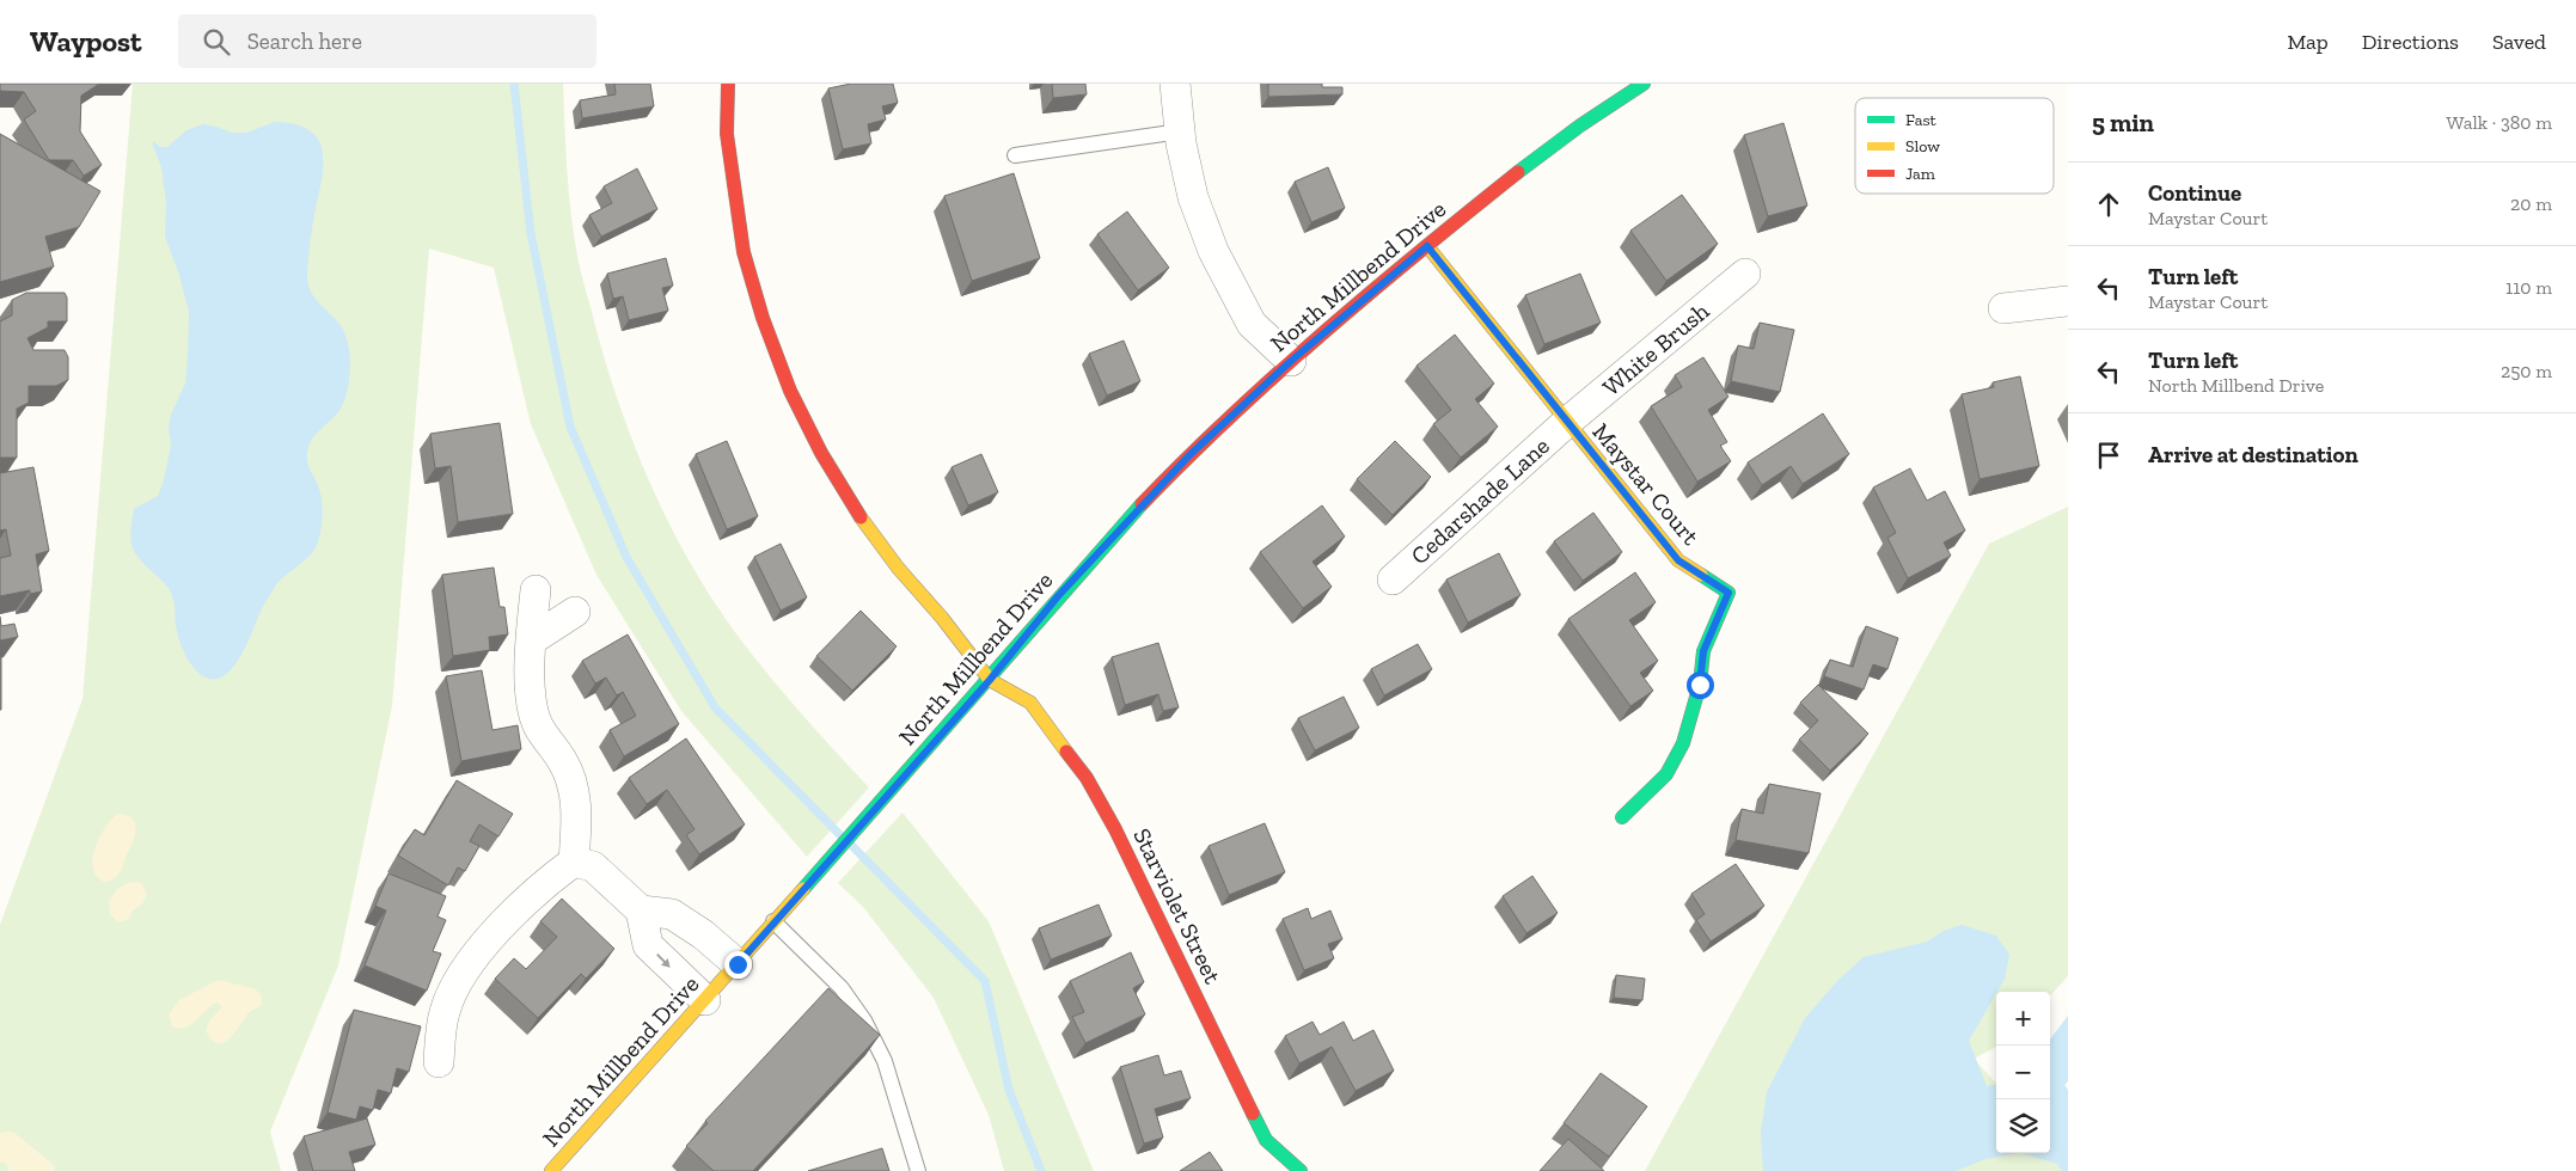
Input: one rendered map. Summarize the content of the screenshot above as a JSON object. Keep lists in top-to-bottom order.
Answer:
{
  "streets": {
    "street": [
      "North Millbend Drive",
      "White Brush",
      "Maystar Court",
      "Cedarshade Lane",
      "Starviolet Street"
    ]
  },
  "crossings": [
    ["North Millbend Drive", "Maystar Court"],
    ["North Millbend Drive", "Starviolet Street"],
    ["White Brush", "Maystar Court"],
    ["White Brush", "Cedarshade Lane"],
    ["Maystar Court", "Cedarshade Lane"]
  ],
  "legend": ["Fast", "Slow", "Jam"],
  "page": {
    "header": "Waypost",
    "search": "Search here",
    "nav": ["Map", "Directions", "Saved"],
    "heading": ["5 min", "Walk · 380 m"],
    "list": [
      ["Continue", "Maystar Court", "20 m"],
      ["Turn left", "Maystar Court", "110 m"],
      ["Turn left", "North Millbend Drive", "250 m"],
      "Arrive at destination"
    ],
    "map_buttons": ["+", "−"]
  }
}
